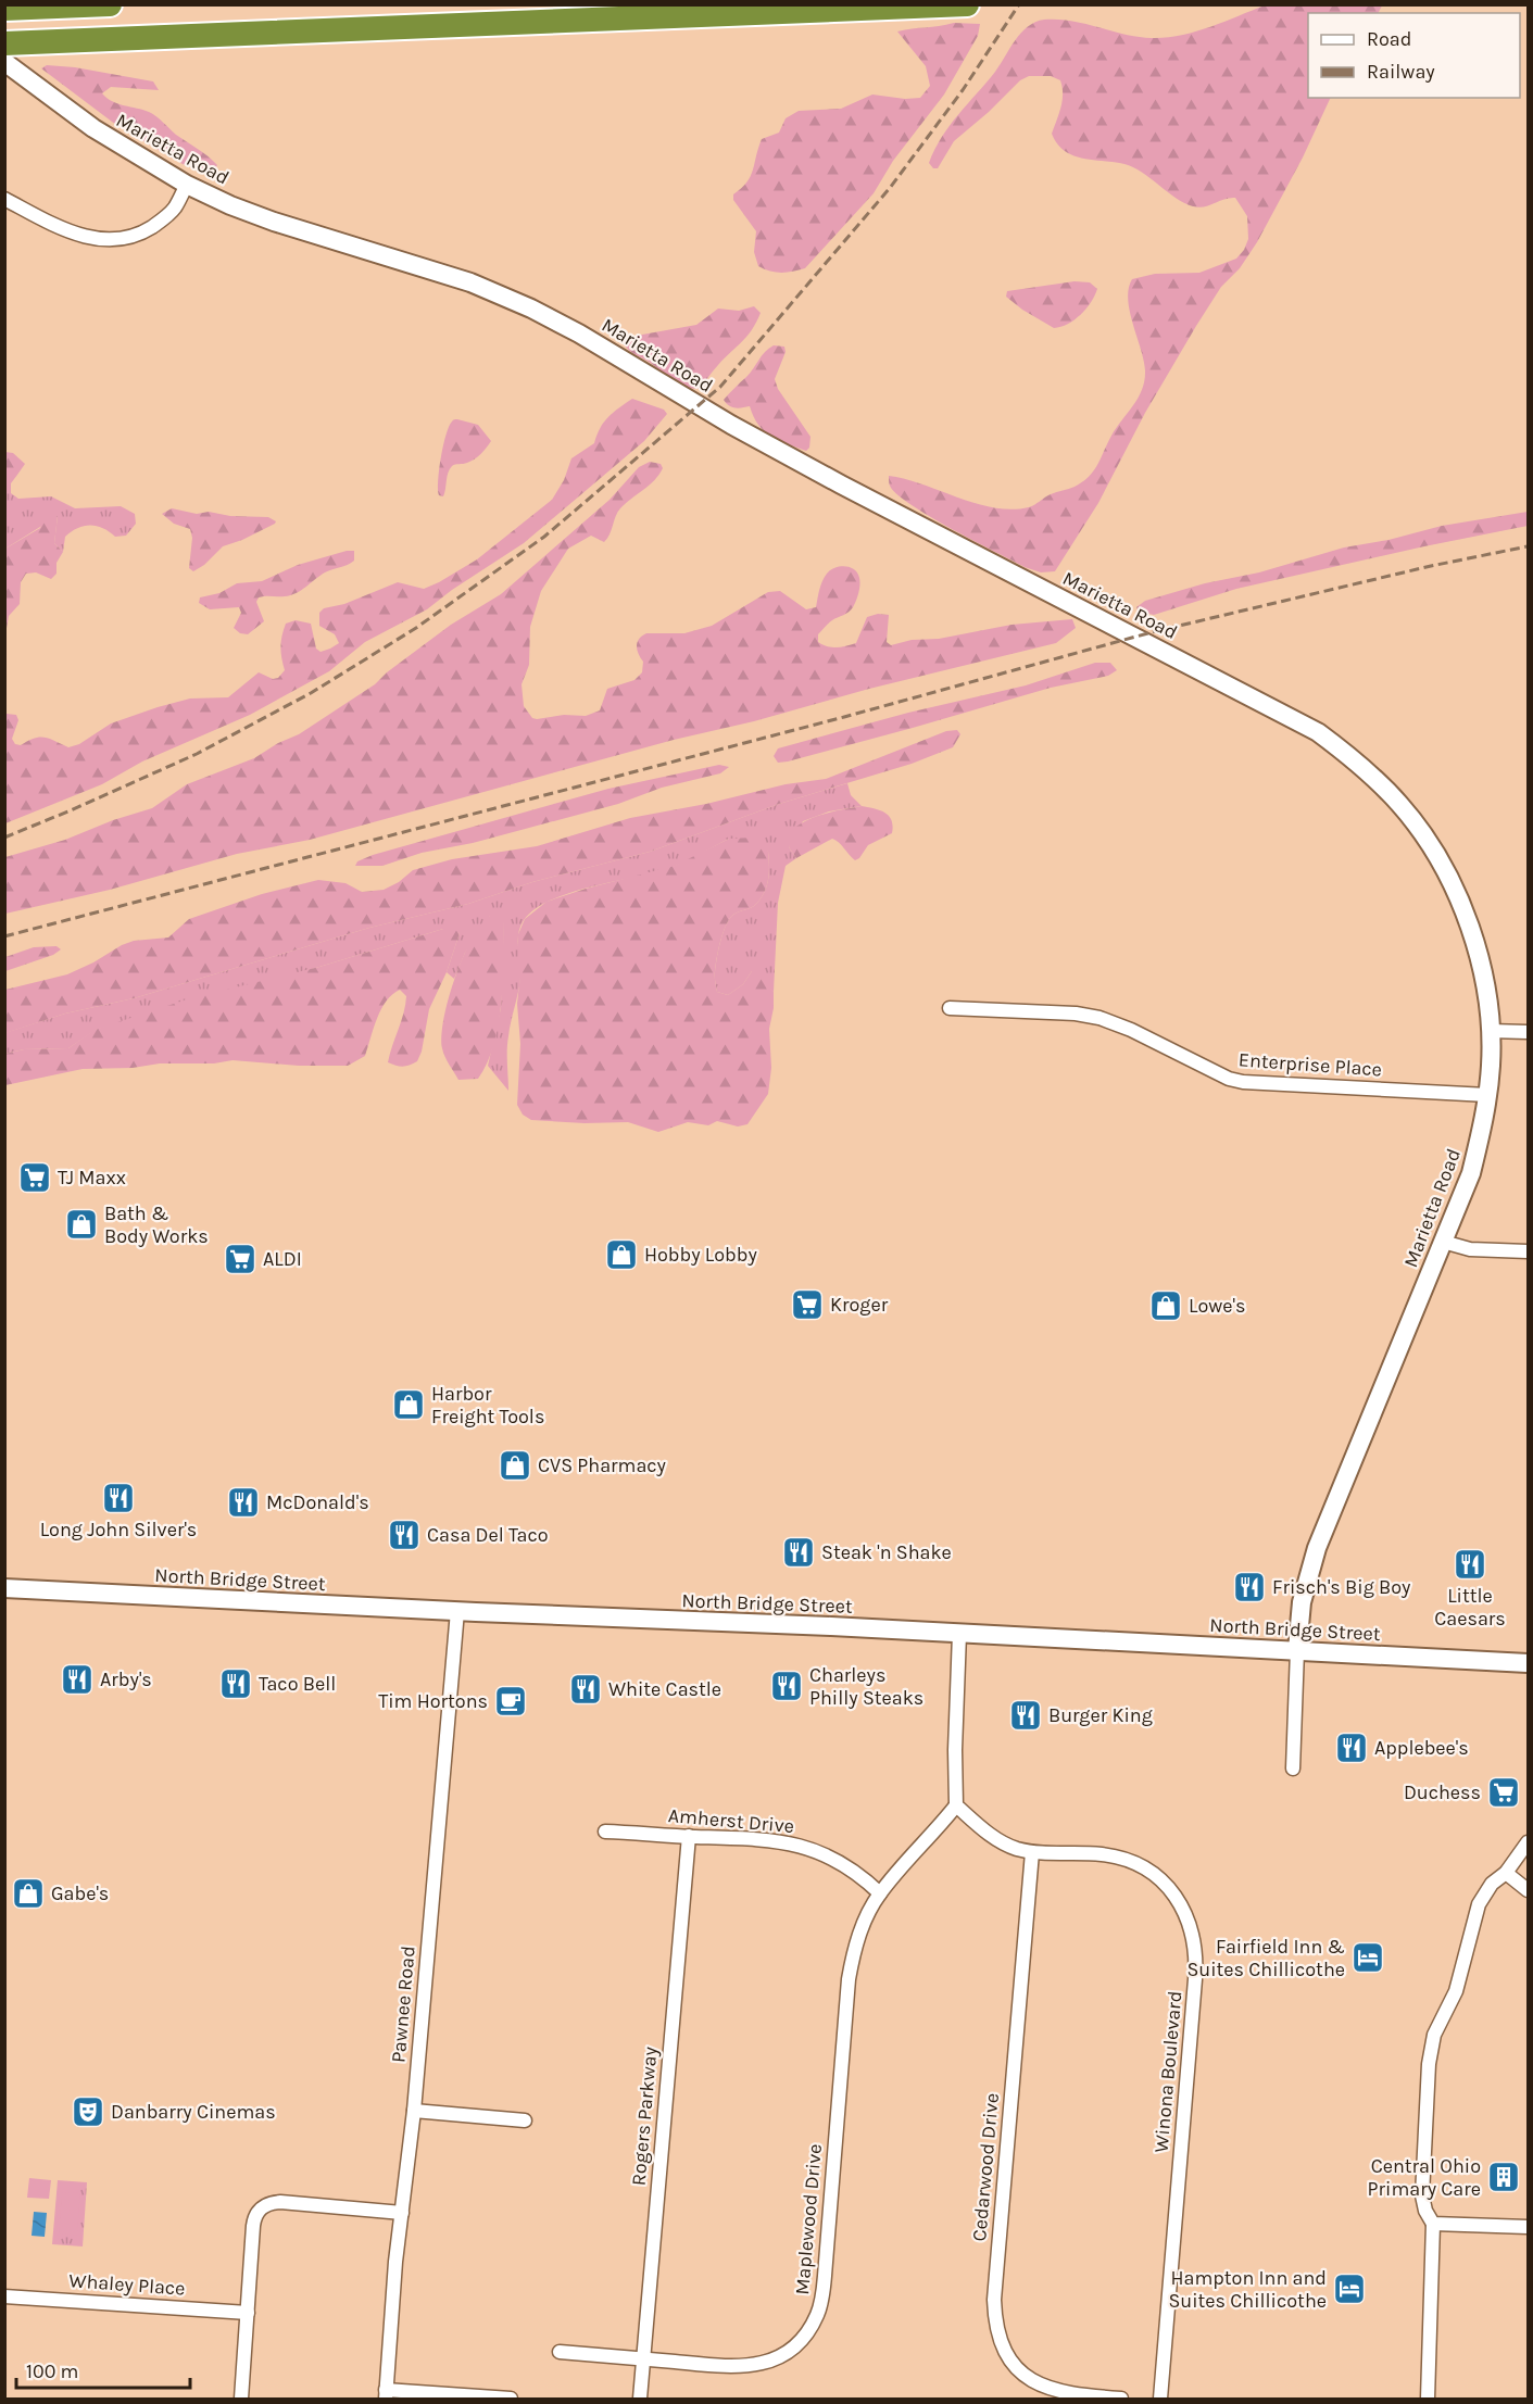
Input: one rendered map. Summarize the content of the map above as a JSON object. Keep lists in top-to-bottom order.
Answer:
{
  "streets": {
    "street": [
      "Marietta Road",
      "Enterprise Place",
      "North Bridge Street",
      "Amherst Drive",
      "Pawnee Road",
      "Winona Boulevard",
      "Rogers Parkway",
      "Cedarwood Drive",
      "Maplewood Drive",
      "Whaley Place"
    ]
  },
  "crossings": [
    ["Marietta Road", "Enterprise Place"],
    ["Marietta Road", "North Bridge Street"],
    ["North Bridge Street", "Pawnee Road"],
    ["Amherst Drive", "Rogers Parkway"],
    ["Amherst Drive", "Maplewood Drive"],
    ["Winona Boulevard", "Cedarwood Drive"],
    ["Rogers Parkway", "Maplewood Drive"]
  ],
  "places": {
    "supermarket": [
      "TJ Maxx",
      "ALDI",
      "Kroger",
      "Duchess"
    ],
    "shop": [
      "Bath & Body Works",
      "Hobby Lobby",
      "Lowe's",
      "Harbor Freight Tools",
      "CVS Pharmacy",
      "Gabe's"
    ],
    "restaurant": [
      "Long John Silver's",
      "McDonald's",
      "Casa Del Taco",
      "Steak 'n Shake",
      "Little Caesars",
      "Frisch's Big Boy",
      "Arby's",
      "Taco Bell",
      "Charleys Philly Steaks",
      "White Castle",
      "Burger King",
      "Applebee's"
    ],
    "cafe": ["Tim Hortons"],
    "hotel": ["Fairfield Inn & Suites Chillicothe", "Hampton Inn and Suites Chillicothe"],
    "theatre": ["Danbarry Cinemas"],
    "building": ["Central Ohio Primary Care"]
  },
  "legend": ["Road", "Railway"],
  "scale_bar": "100 m"
}
